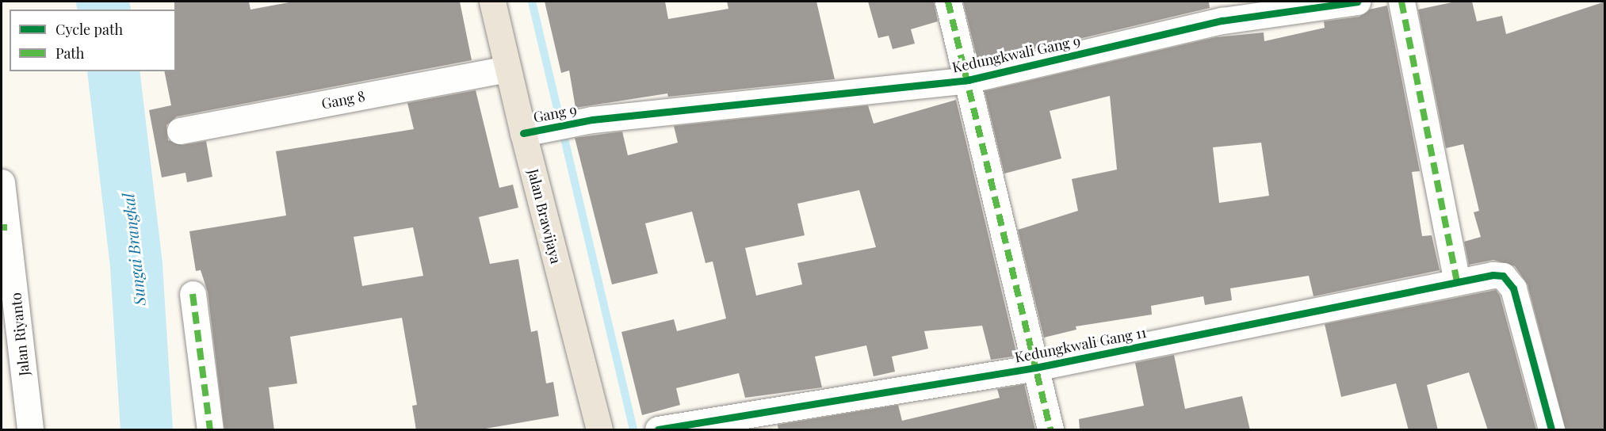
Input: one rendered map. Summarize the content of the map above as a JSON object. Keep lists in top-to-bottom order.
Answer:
{
  "streets": {
    "main road": ["Jalan Brawijaya"],
    "street": [
      "Kedungkwali Gang 9",
      "Gang 8",
      "Gang 9",
      "Jalan Riyanto",
      "Kedungkwali Gang 11"
    ]
  },
  "crossings": [
    ["Kedungkwali Gang 9", "Gang 9"],
    ["Gang 8", "Jalan Brawijaya"],
    ["Gang 9", "Jalan Brawijaya"]
  ],
  "water": ["Sungai Brangkal"],
  "legend": ["Cycle path", "Path"]
}
